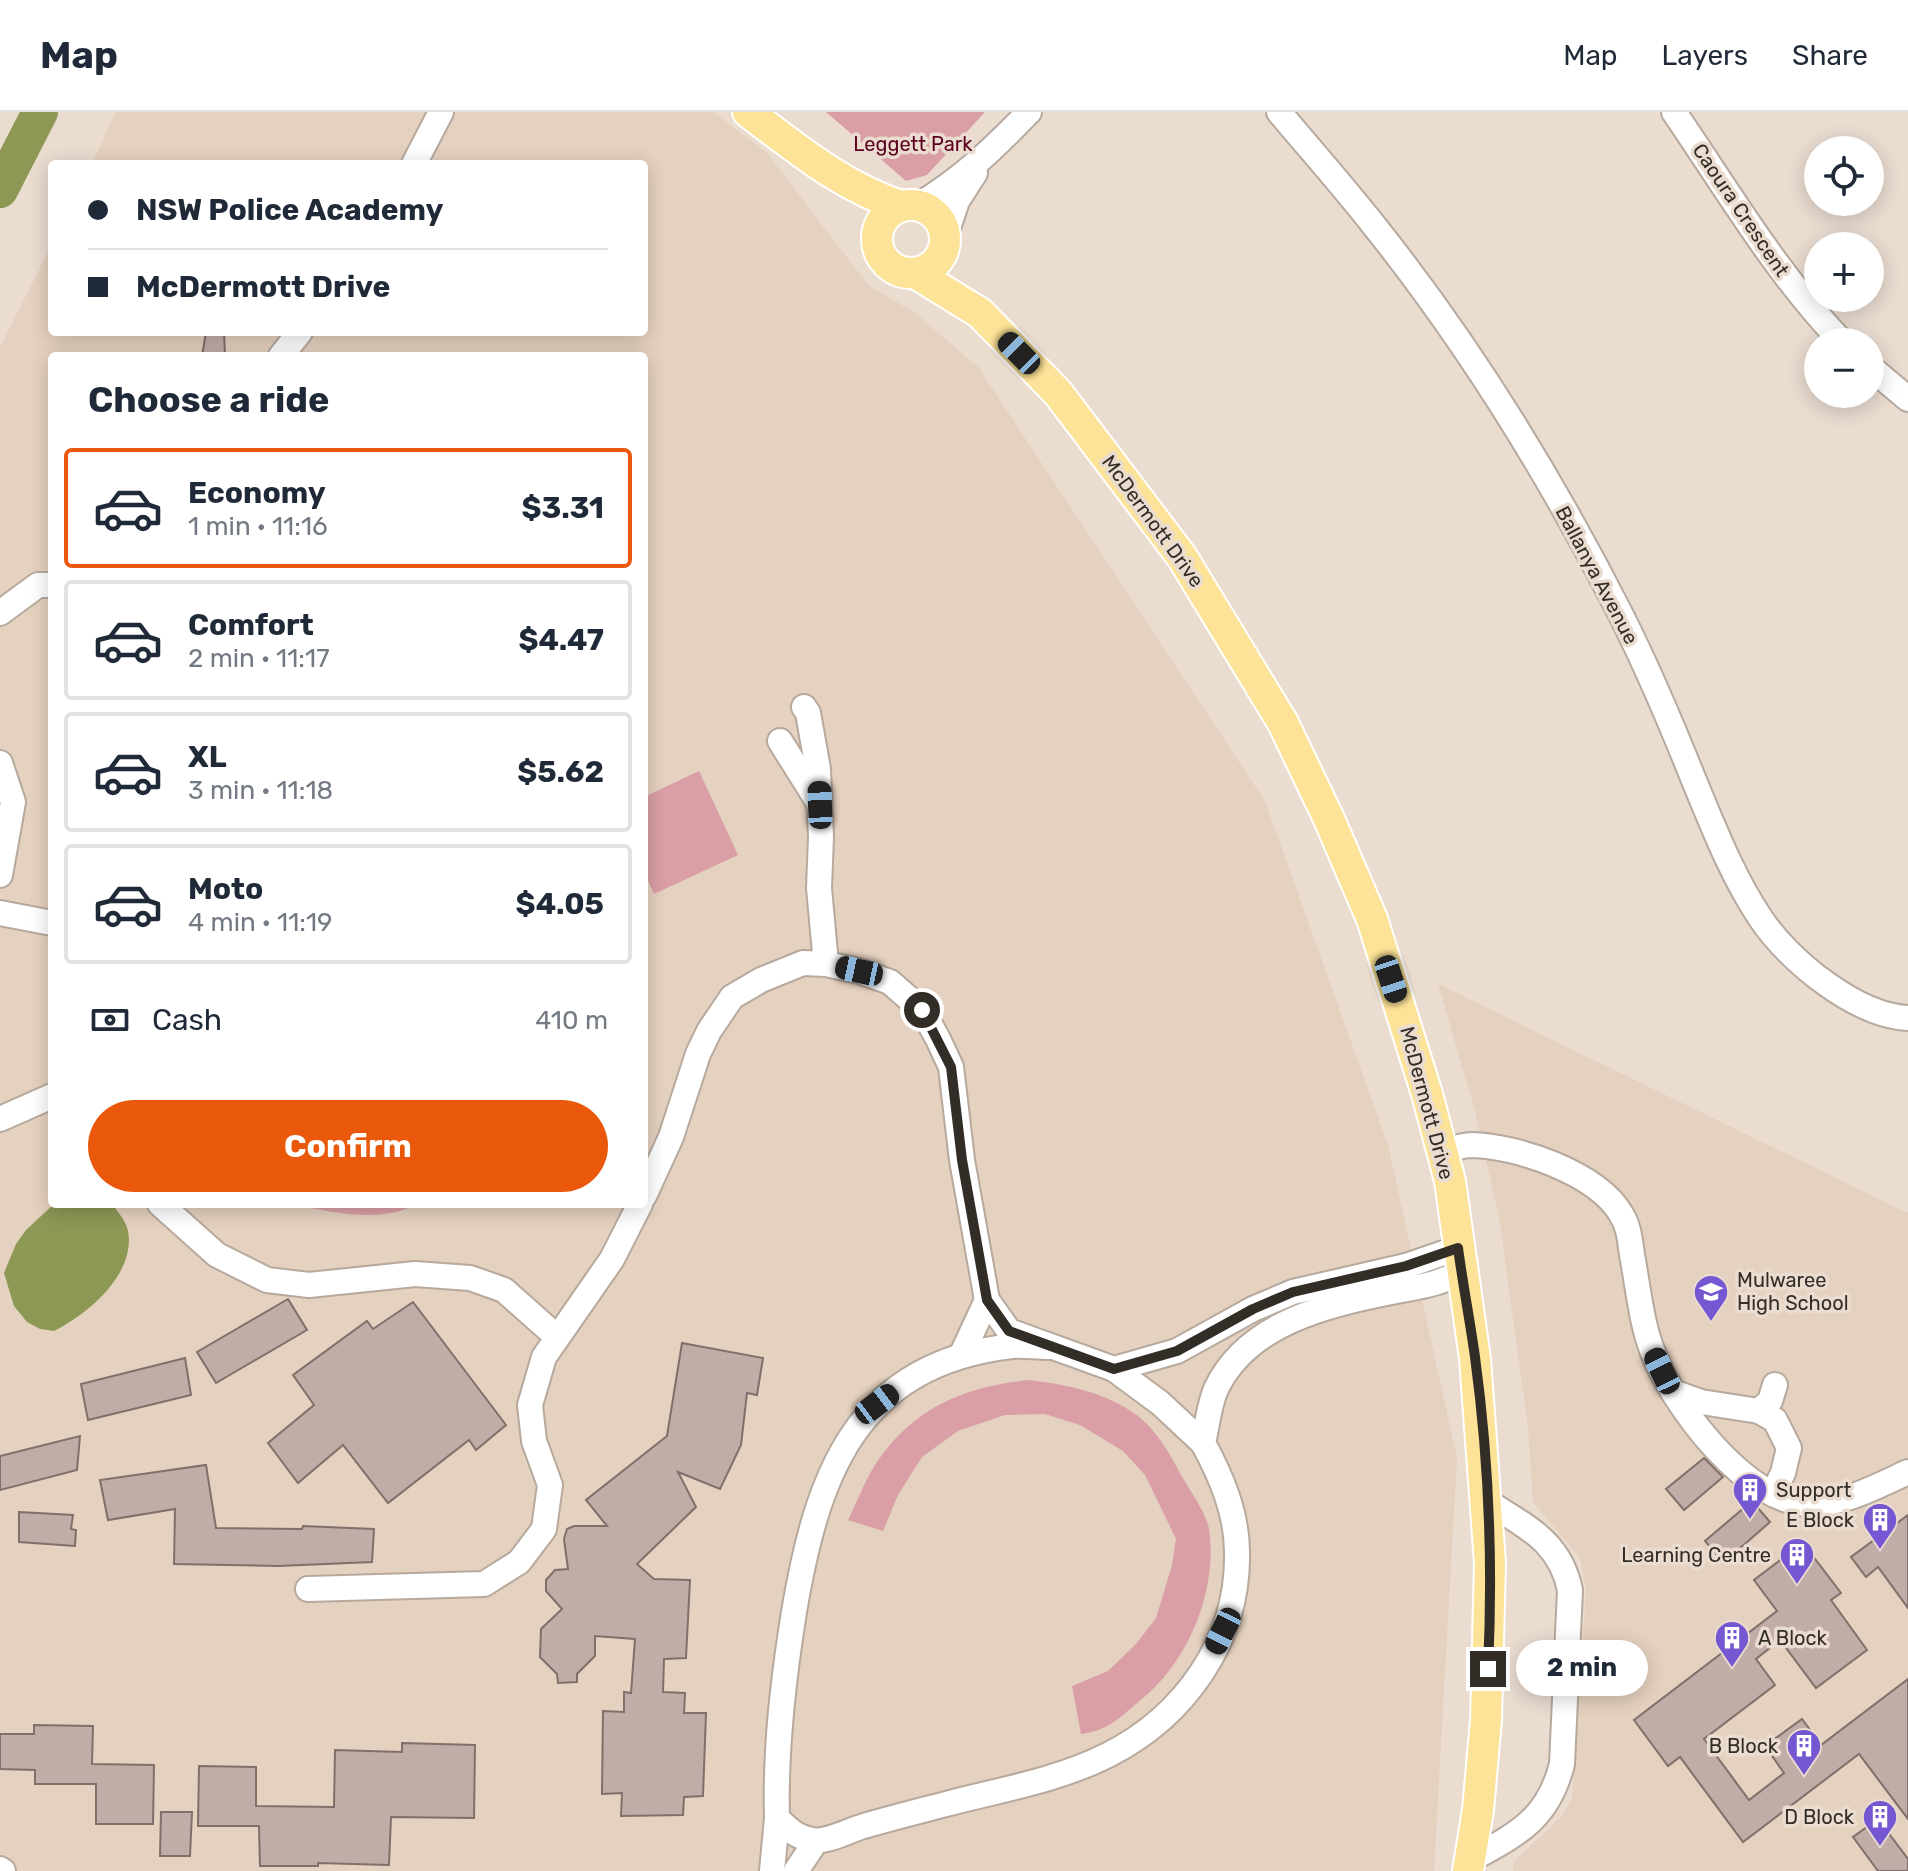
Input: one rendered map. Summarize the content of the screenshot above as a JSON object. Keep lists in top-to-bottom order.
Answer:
{
  "streets": {
    "main road": ["McDermott Drive"],
    "street": ["Caoura Crescent", "Ballanya Avenue"]
  },
  "parks": ["Leggett Park"],
  "places": {
    "school or university": ["Mulwaree High School"],
    "building": [
      "Support",
      "E Block",
      "Learning Centre",
      "A Block",
      "B Block",
      "D Block"
    ]
  },
  "page": {
    "header": "Map",
    "nav": ["Map", "Layers", "Share"],
    "map_buttons": ["+", "−"],
    "banner": ["NSW Police Academy", "McDermott Drive"],
    "heading": "Choose a ride",
    "list": [
      {
        "name": "Economy",
        "note": "1 min · 11:16",
        "value": "$3.31"
      },
      {
        "name": "Comfort",
        "note": "2 min · 11:17",
        "value": "$4.47"
      },
      {
        "name": "XL",
        "note": "3 min · 11:18",
        "value": "$5.62"
      },
      {
        "name": "Moto",
        "note": "4 min · 11:19",
        "value": "$4.05"
      }
    ],
    "pay": ["Cash", "410 m"],
    "buttons": "Confirm",
    "bubble": "2 min"
  }
}
